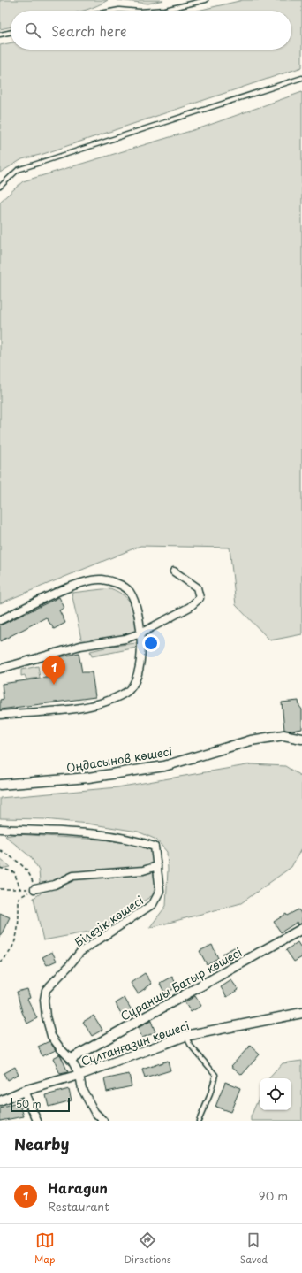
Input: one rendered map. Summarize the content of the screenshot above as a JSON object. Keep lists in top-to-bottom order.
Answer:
{
  "streets": {
    "street": [
      "Оңдасынов көшесі",
      "Білезік көшесі",
      "Сұраншы Батыр көшесі",
      "Сұлтанғазин көшесі"
    ]
  },
  "crossings": [
    ["Білезік көшесі", "Сұраншы Батыр көшесі"],
    ["Білезік көшесі", "Сұлтанғазин көшесі"]
  ],
  "scale_bar": "50 m",
  "page": {
    "search": "Search here",
    "pins": "1",
    "scale": "50 m",
    "heading": "Nearby",
    "list": [
      {
        "mark": "1",
        "name": "Haragun",
        "note": "Restaurant",
        "value": "90 m"
      }
    ],
    "nav": ["Map", "Directions", "Saved"]
  }
}
